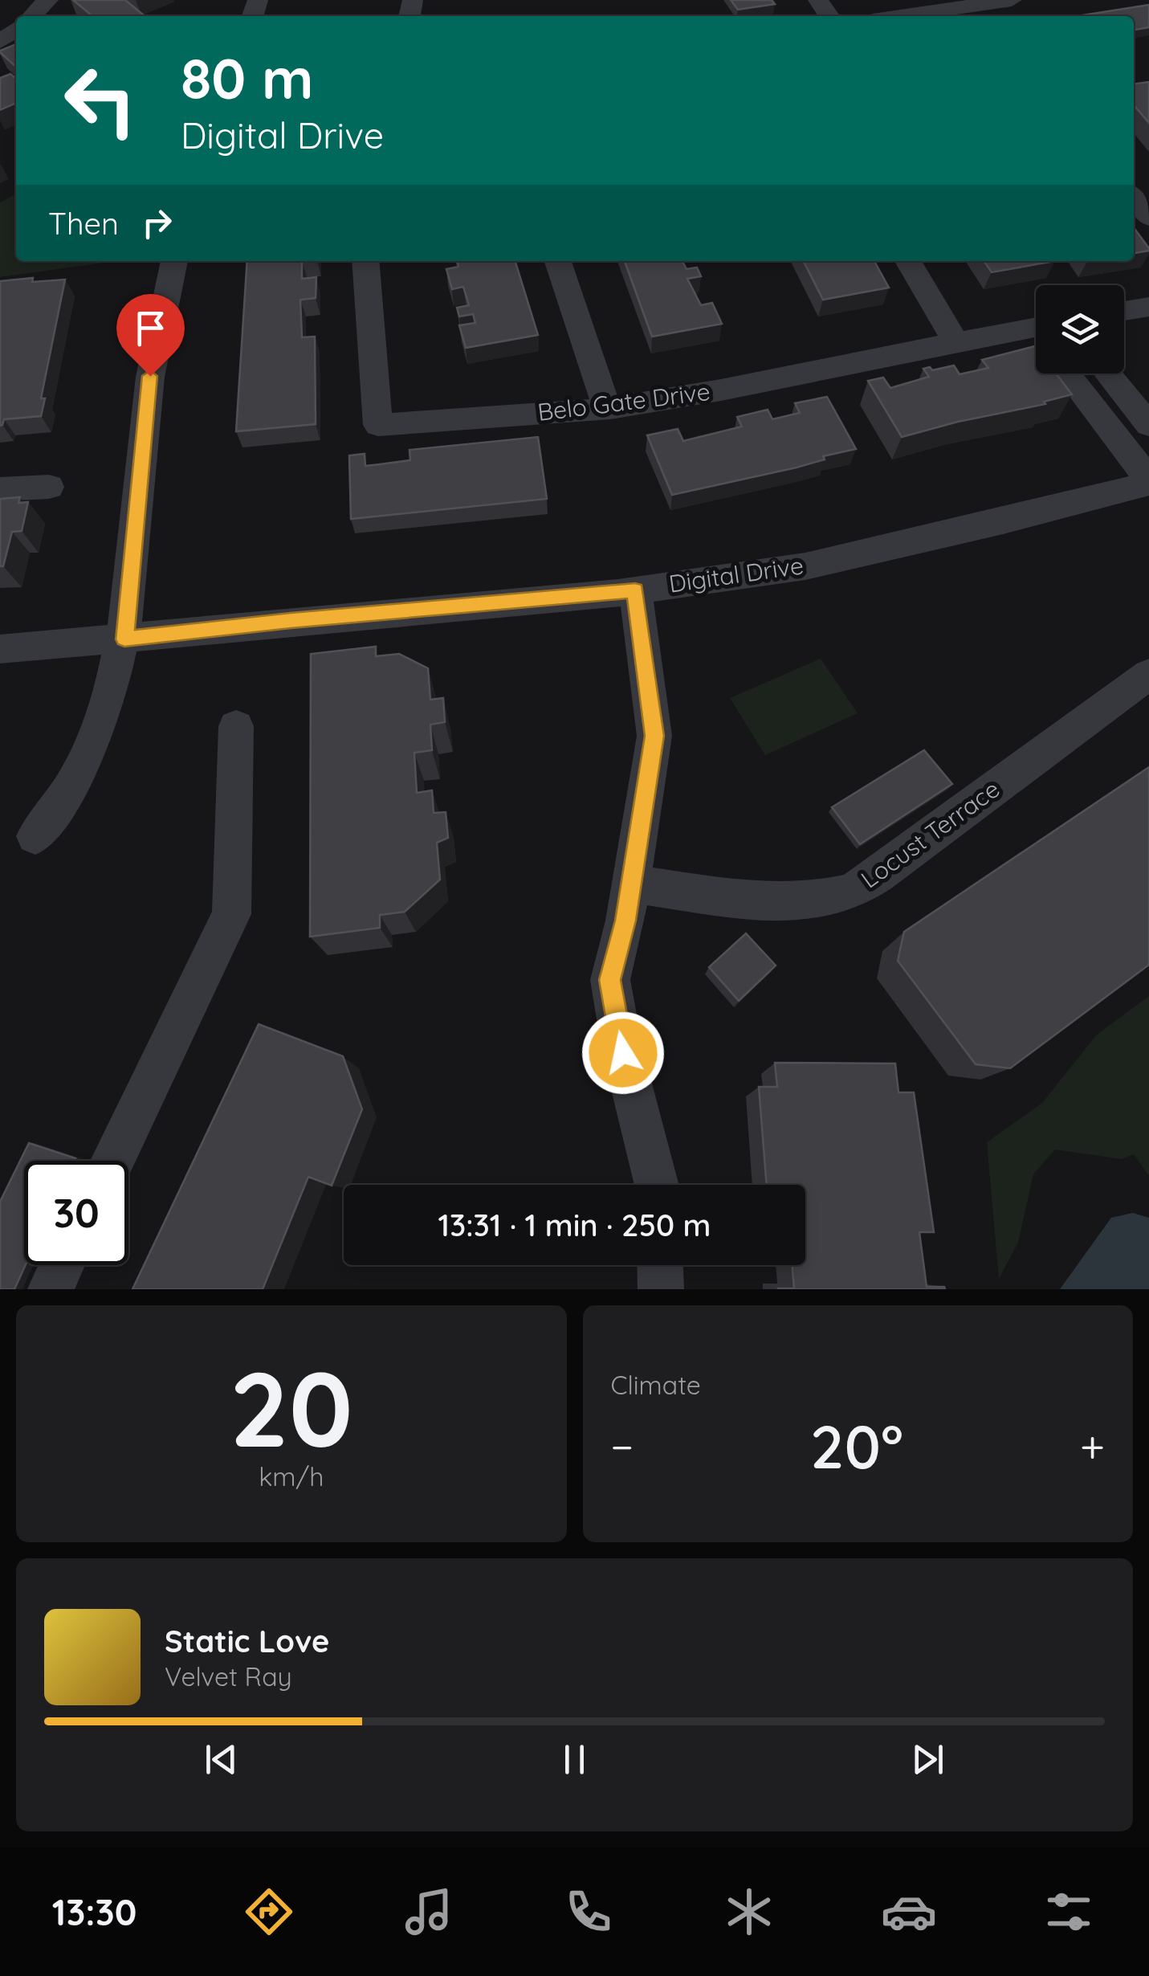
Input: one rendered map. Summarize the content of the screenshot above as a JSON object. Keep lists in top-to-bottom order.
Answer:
{
  "streets": {
    "street": ["Belo Gate Drive", "Digital Drive", "Locust Terrace"]
  },
  "page": {
    "turn": ["80 m", "Digital Drive"],
    "then": "Then",
    "limit": "30",
    "trip": "13:31 · 1 min · 250 m",
    "tile": [
      ["20", "km/h"],
      "Climate"
    ],
    "heat": ["−", "20°", "+"],
    "song": ["Static Love", "Velvet Ray"],
    "tabs": "13:30"
  }
}
